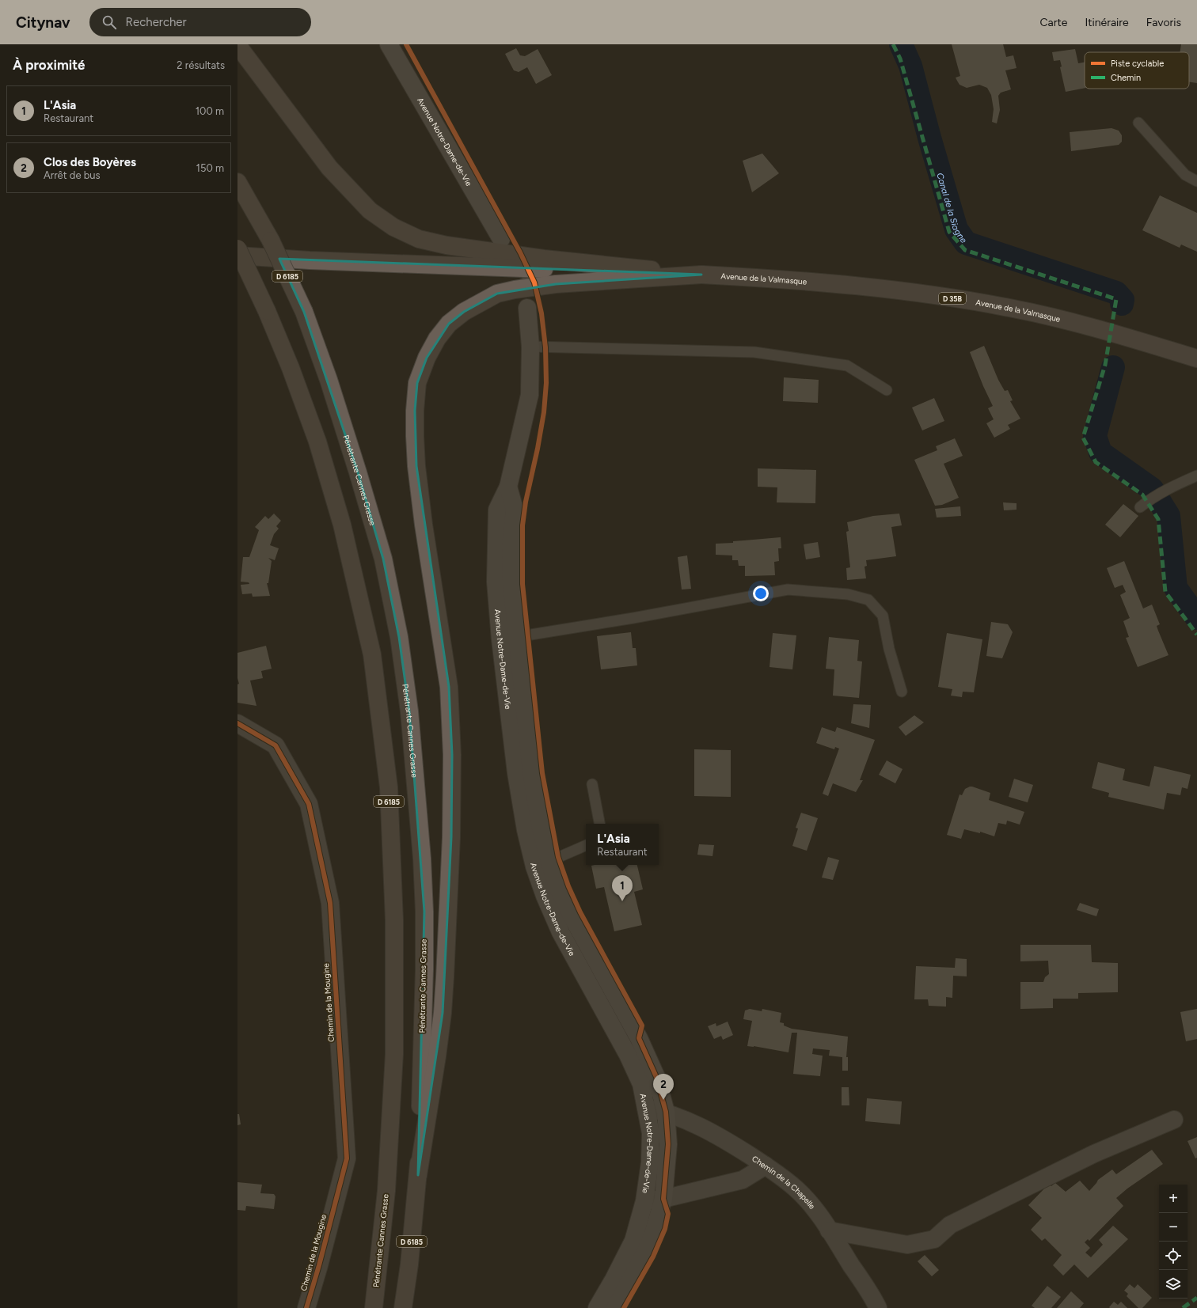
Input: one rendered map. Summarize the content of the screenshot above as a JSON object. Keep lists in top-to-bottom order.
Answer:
{
  "streets": {
    "highway": ["D 6185", "Pénétrante Cannes Grasse"],
    "main road": ["Avenue Notre-Dame-de-Vie", "Avenue de la Valmasque", "D 35B"],
    "street": ["Chemin de la Mougine", "Chemin de la Chapelle"]
  },
  "crossings": [
    ["Avenue Notre-Dame-de-Vie", "Chemin de la Chapelle"]
  ],
  "water": ["Canal de la Siagne"],
  "legend": ["Piste cyclable", "Chemin"],
  "page": {
    "header": "Citynav",
    "search": "Rechercher",
    "nav": ["Carte", "Itinéraire", "Favoris"],
    "heading": ["À proximité", "2 résultats"],
    "list": [
      {
        "mark": "1",
        "name": "L'Asia",
        "note": "Restaurant",
        "value": "100 m"
      },
      {
        "mark": "2",
        "name": "Clos des Boyères",
        "note": "Arrêt de bus",
        "value": "150 m"
      }
    ],
    "popup": ["L'Asia", "Restaurant"],
    "pins": ["1", "2"],
    "map_buttons": ["+", "−"]
  }
}
